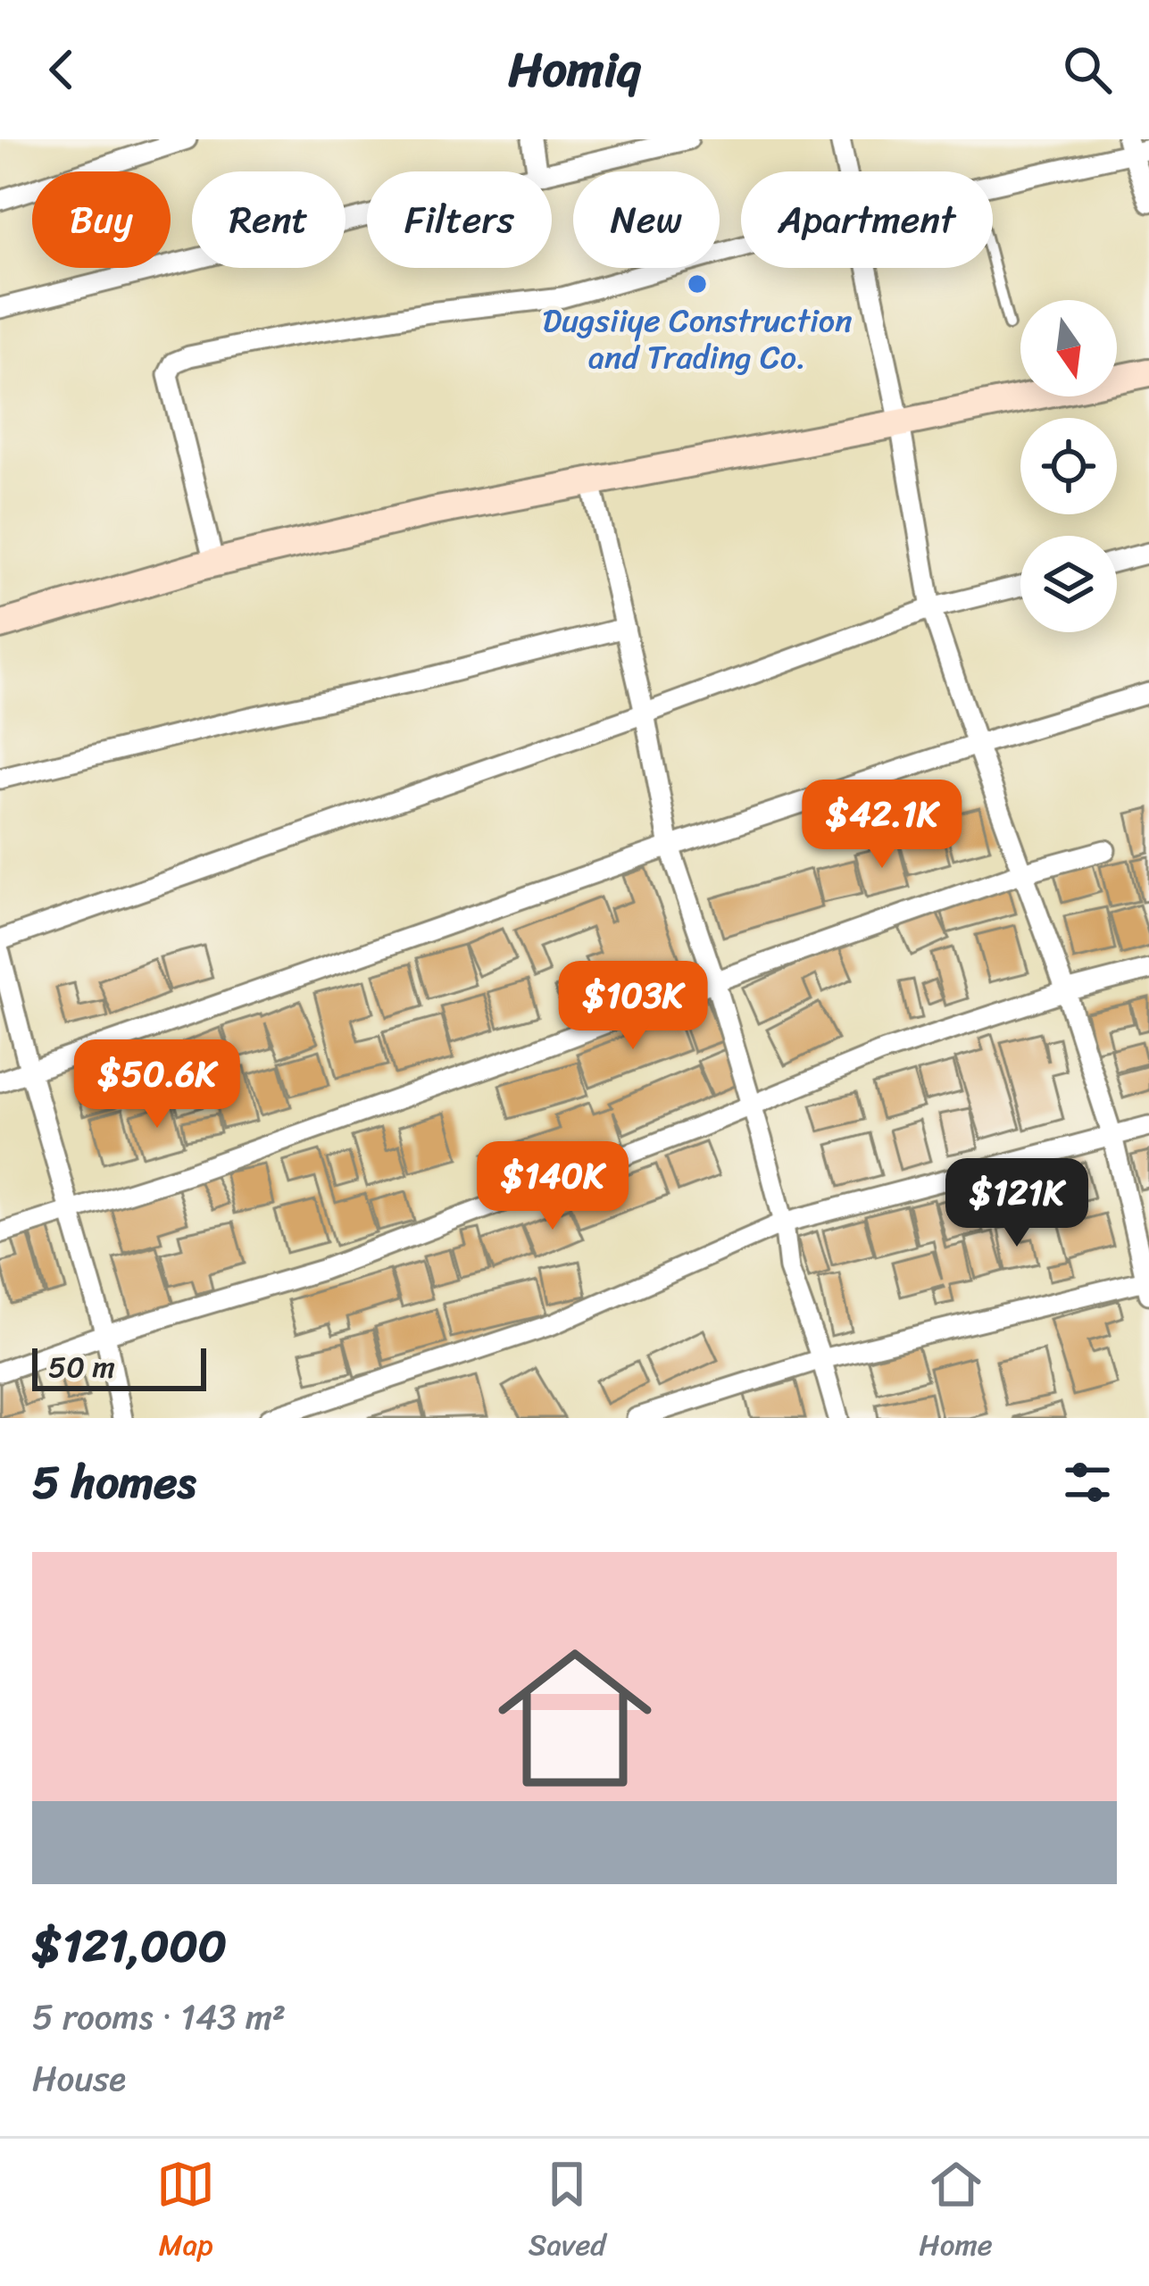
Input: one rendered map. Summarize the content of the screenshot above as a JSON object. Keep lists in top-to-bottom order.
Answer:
{
  "places": ["Dugsiiye Construction and Trading Co."],
  "scale_bar": "50 m",
  "north": "bottom",
  "page": {
    "header": "Homiq",
    "chip": [
      "Buy",
      "Rent",
      "Filters",
      "New",
      "Apartment"
    ],
    "price": [
      "$42.1K",
      "$103K",
      "$50.6K",
      "$140K",
      "$121K"
    ],
    "scale": "50 m",
    "heading": "5 homes",
    "list": [
      {
        "name": "$121,000",
        "note": "5 rooms · 143 m² · House"
      }
    ],
    "tabs": ["Map", "Saved", "Home"]
  }
}
